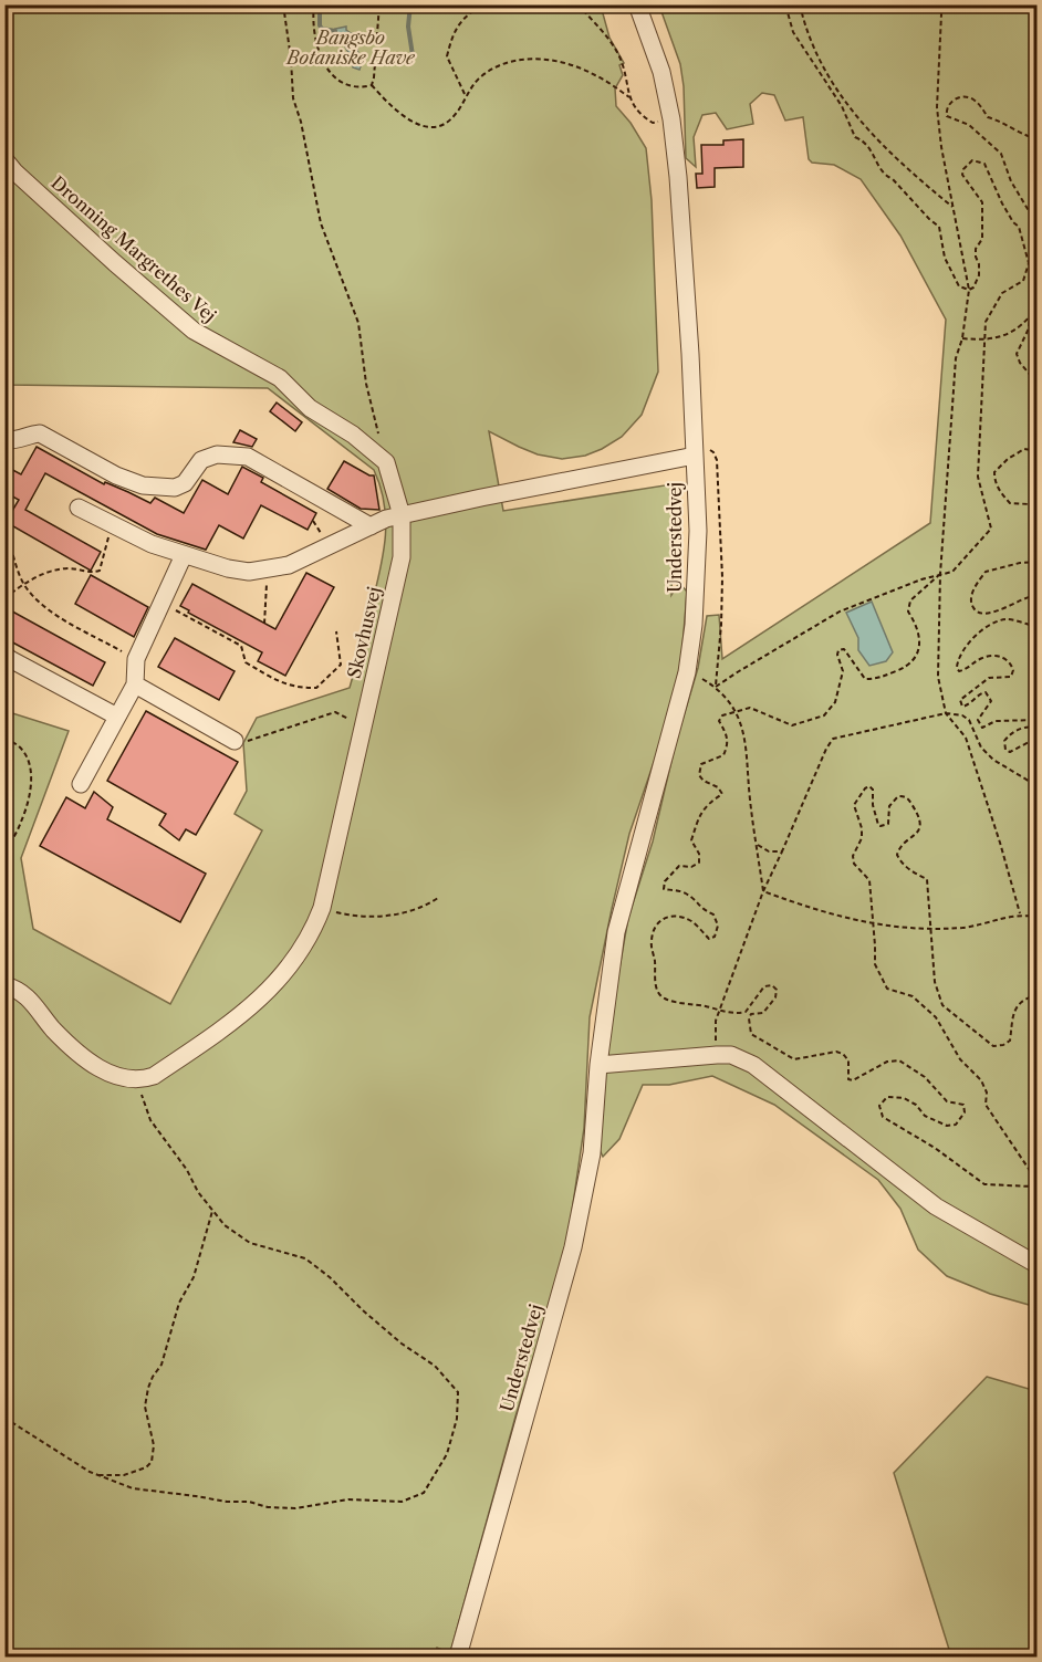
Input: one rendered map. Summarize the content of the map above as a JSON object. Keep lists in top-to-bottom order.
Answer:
{
  "streets": {
    "street": ["Dronning Margrethes Vej", "Understedvej", "Skovhusvej"]
  },
  "crossings": [
    ["Dronning Margrethes Vej", "Skovhusvej"]
  ],
  "parks": ["Bangsbo Botaniske Have"]
}
